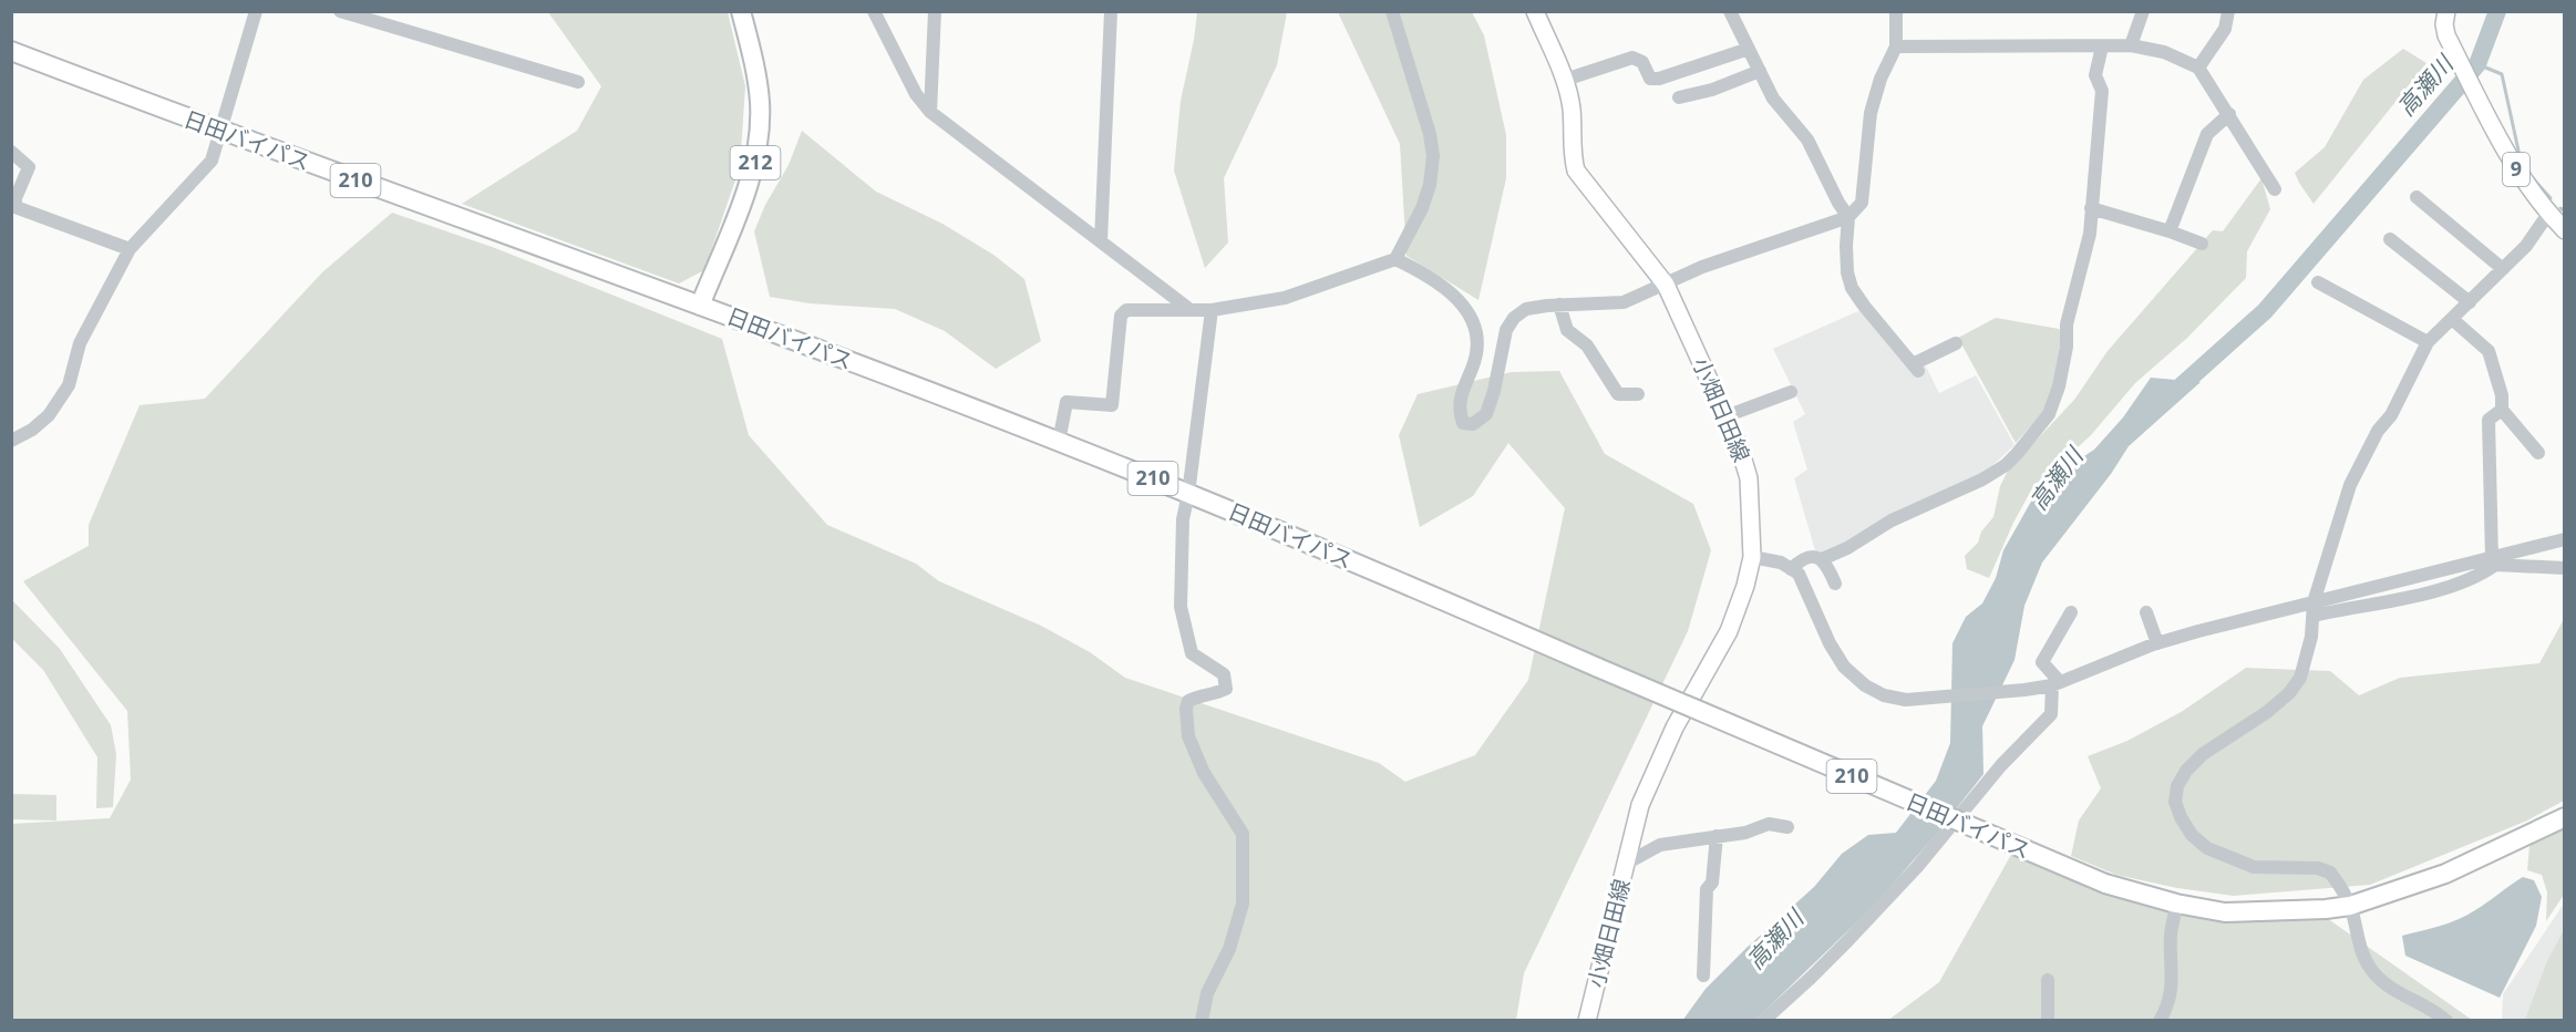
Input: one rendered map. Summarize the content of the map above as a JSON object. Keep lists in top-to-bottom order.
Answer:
{
  "streets": {
    "highway": ["日田バイパス", "212", "210"],
    "main road": ["9", "小畑日田線"]
  },
  "crossings": [
    ["日田バイパス", "212"]
  ],
  "water": ["高瀬川"]
}
